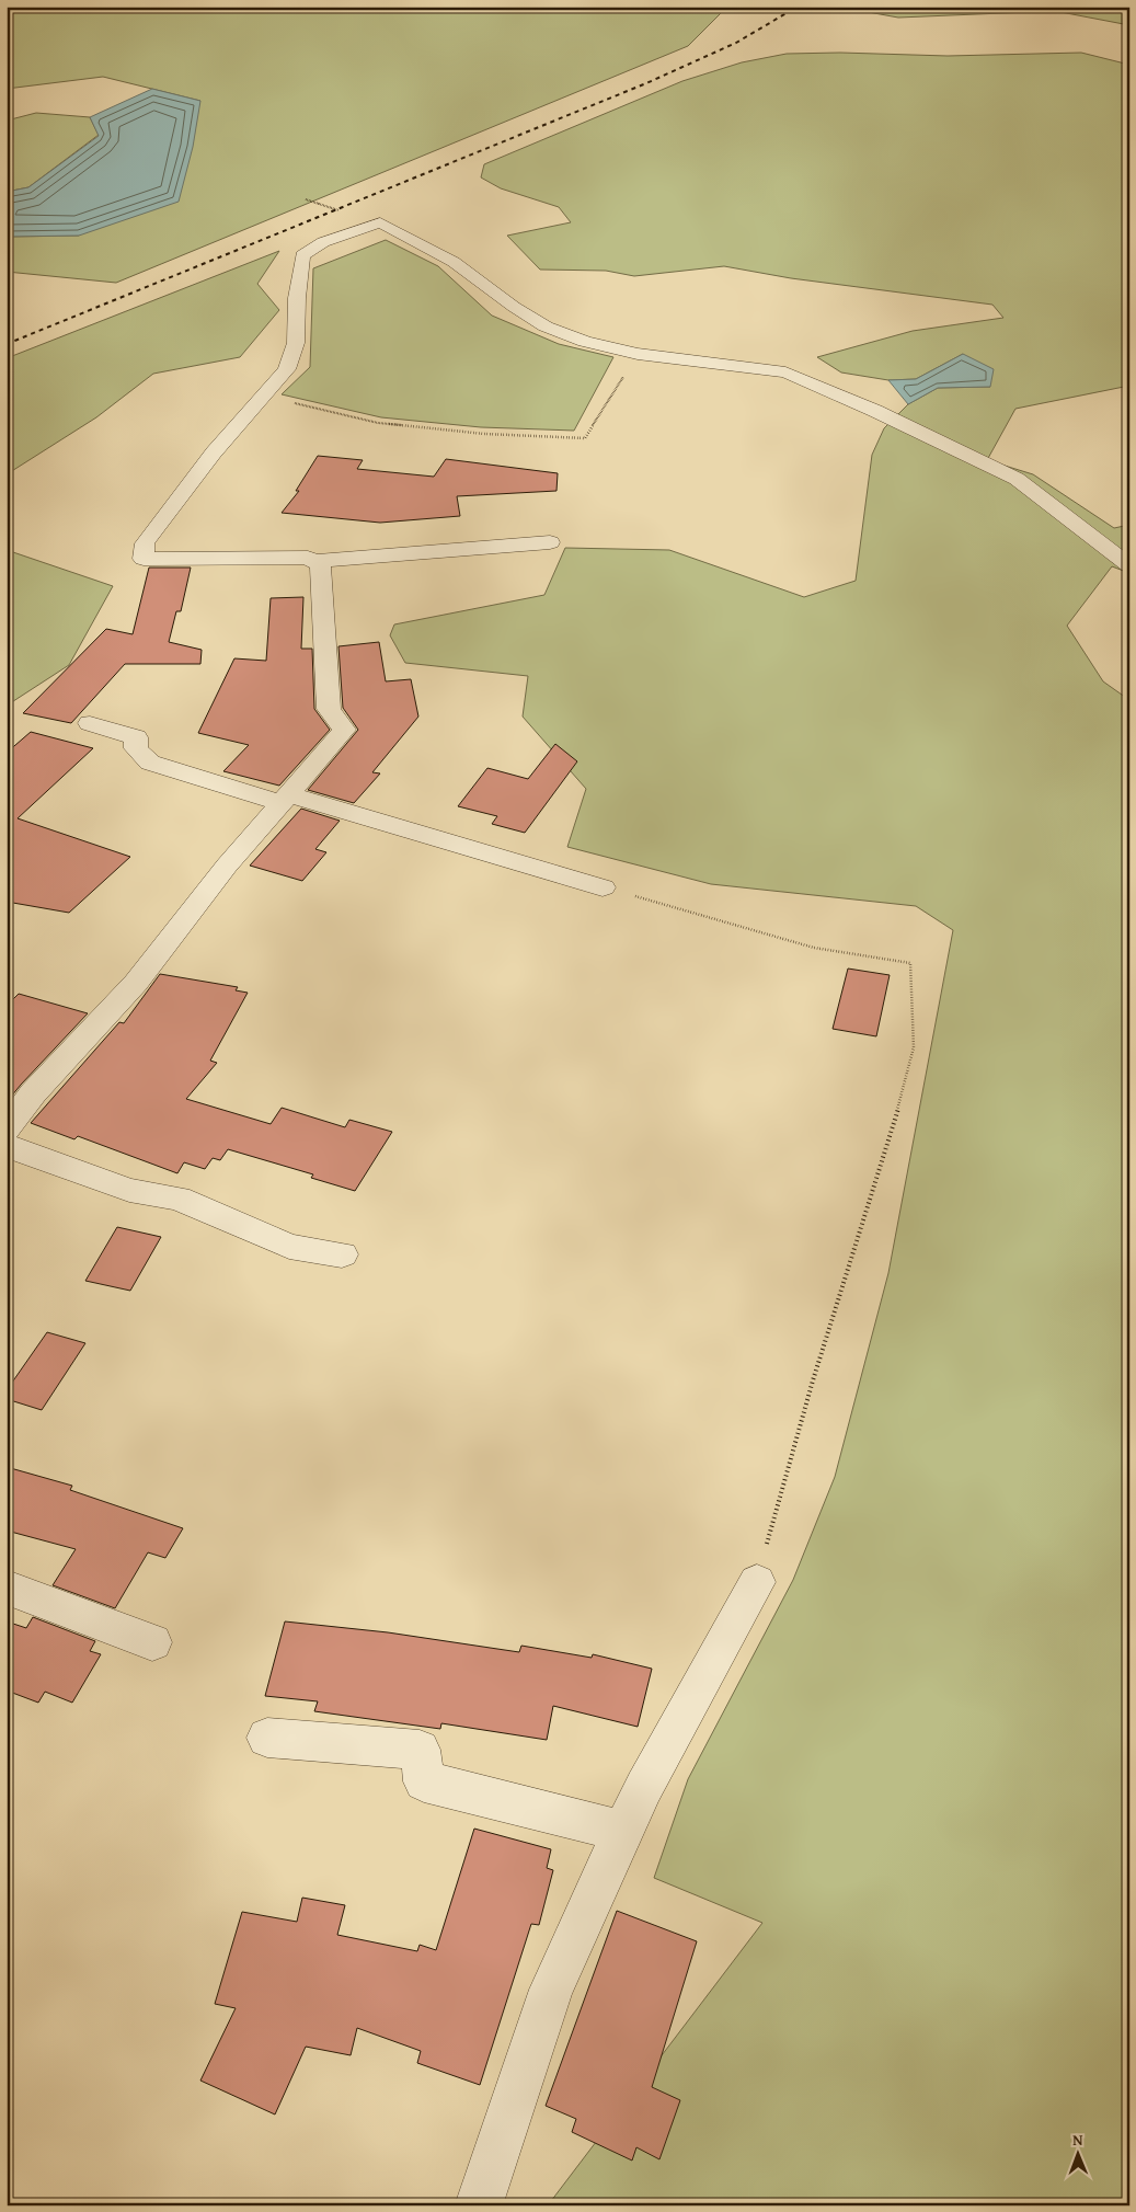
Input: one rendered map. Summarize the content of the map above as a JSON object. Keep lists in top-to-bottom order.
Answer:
{
  "north": "top"
}
